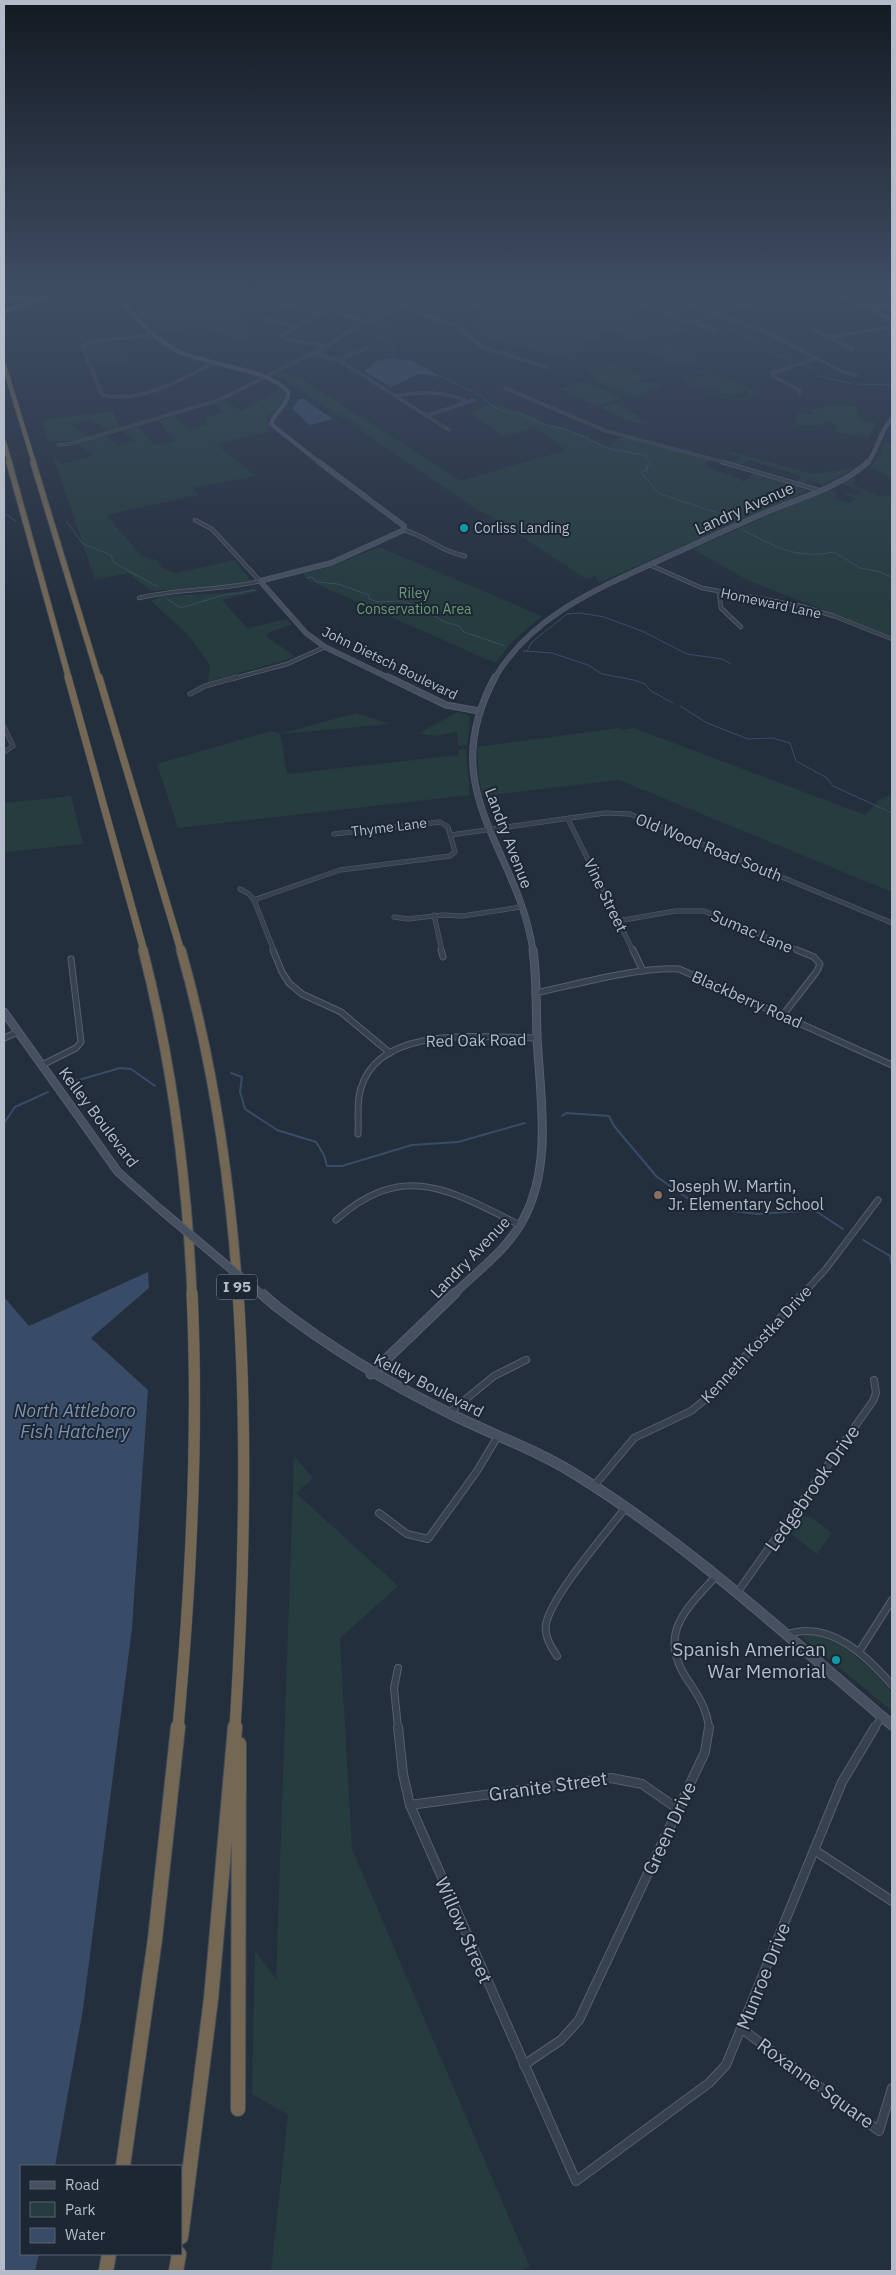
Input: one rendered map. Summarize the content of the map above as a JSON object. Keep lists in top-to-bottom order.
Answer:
{
  "streets": {
    "highway": ["I 95"],
    "street": [
      "Landry Avenue",
      "Homeward Lane",
      "John Dietsch Boulevard",
      "Thyme Lane",
      "Old Wood Road South",
      "Vine Street",
      "Sumac Lane",
      "Blackberry Road",
      "Red Oak Road",
      "Kelley Boulevard",
      "Kenneth Kostka Drive",
      "Ledgebrook Drive",
      "Granite Street",
      "Green Drive",
      "Willow Street",
      "Munroe Drive",
      "Roxanne Square"
    ]
  },
  "crossings": [
    ["Landry Avenue", "Homeward Lane"],
    ["Landry Avenue", "John Dietsch Boulevard"],
    ["Landry Avenue", "Old Wood Road South"],
    ["Landry Avenue", "Blackberry Road"],
    ["Landry Avenue", "Red Oak Road"],
    ["Landry Avenue", "Kelley Boulevard"],
    ["Thyme Lane", "Old Wood Road South"],
    ["Old Wood Road South", "Vine Street"],
    ["Vine Street", "Sumac Lane"],
    ["Vine Street", "Blackberry Road"],
    ["Sumac Lane", "Blackberry Road"],
    ["Kelley Boulevard", "Kenneth Kostka Drive"],
    ["Kelley Boulevard", "Ledgebrook Drive"],
    ["Kelley Boulevard", "Green Drive"],
    ["Kelley Boulevard", "Munroe Drive"],
    ["Granite Street", "Green Drive"],
    ["Granite Street", "Willow Street"],
    ["Green Drive", "Willow Street"],
    ["Willow Street", "Munroe Drive"],
    ["Munroe Drive", "Roxanne Square"]
  ],
  "water": ["North Attleboro Fish Hatchery"],
  "parks": ["Riley Conservation Area"],
  "places": ["Corliss Landing", "Joseph W. Martin, Jr. Elementary School", "Spanish American War Memorial"],
  "legend": ["Road", "Park", "Water"]
}
